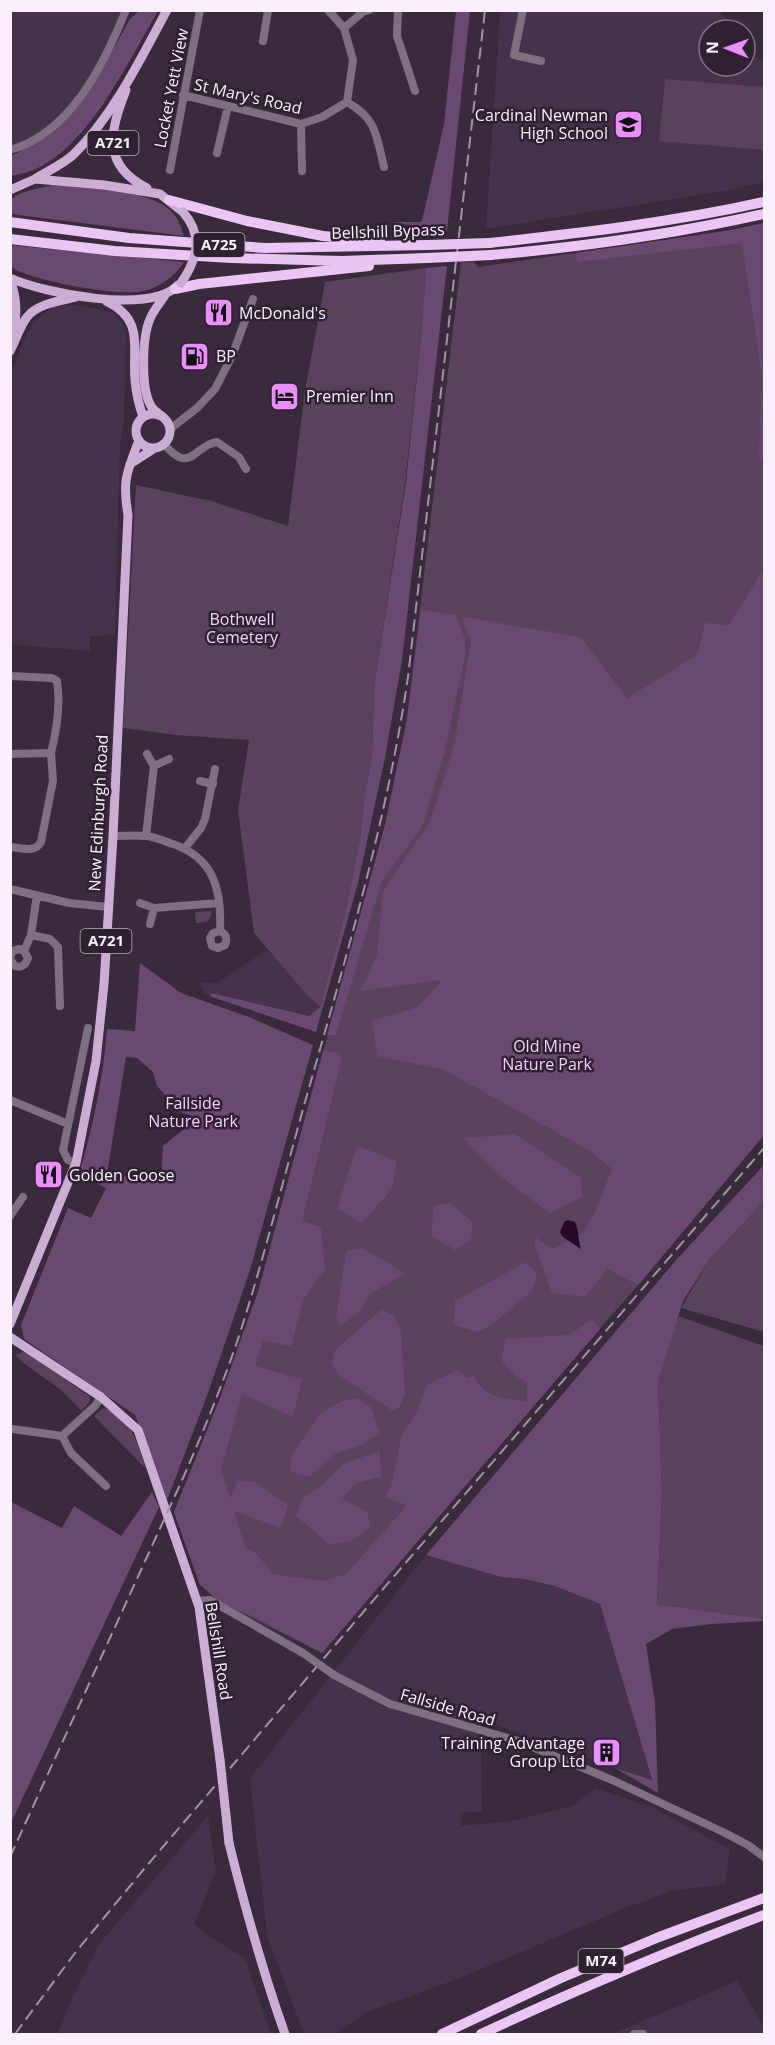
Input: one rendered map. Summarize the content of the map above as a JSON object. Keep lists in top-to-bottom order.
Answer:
{
  "streets": {
    "highway": ["Bellshill Bypass", "A725", "M74"],
    "main road": ["A721", "New Edinburgh Road", "Bellshill Road"],
    "street": ["Locket Yett View", "St Mary's Road", "Fallside Road"]
  },
  "crossings": [
    ["Locket Yett View", "St Mary's Road"],
    ["A721", "New Edinburgh Road"],
    ["Bellshill Road", "Fallside Road"]
  ],
  "parks": ["Bothwell Cemetery", "Old Mine Nature Park", "Fallside Nature Park"],
  "places": {
    "school or university": ["Cardinal Newman High School"],
    "restaurant": ["McDonald's", "Golden Goose"],
    "fuel station": ["BP"],
    "hotel": ["Premier Inn"],
    "building": ["Training Advantage Group Ltd"]
  },
  "north": "left"
}
